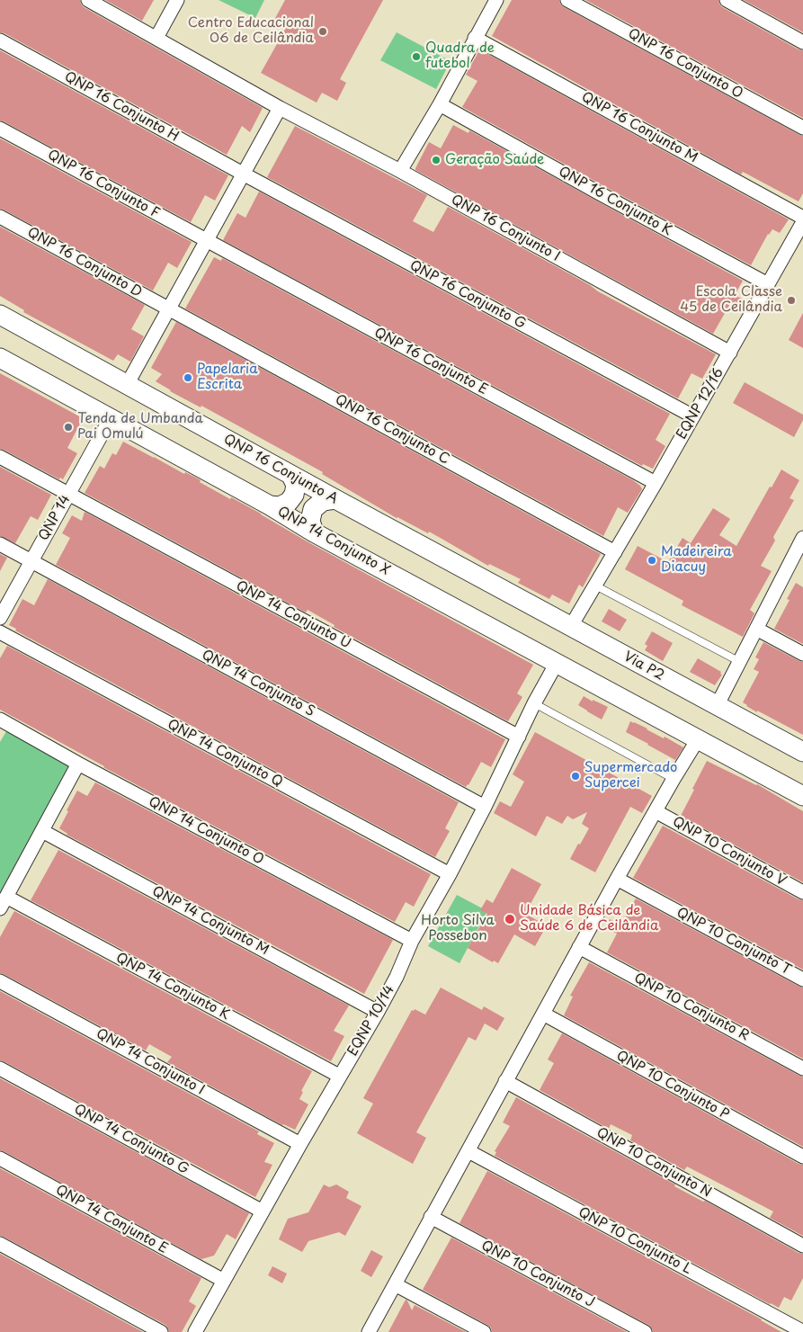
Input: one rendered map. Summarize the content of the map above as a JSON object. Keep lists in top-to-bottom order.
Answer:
{
  "streets": {
    "street": [
      "QNP 16 Conjunto O",
      "QNP 16 Conjunto H",
      "QNP 16 Conjunto M",
      "QNP 16 Conjunto F",
      "QNP 16 Conjunto K",
      "QNP 16 Conjunto I",
      "QNP 16 Conjunto D",
      "QNP 16 Conjunto G",
      "QNP 16 Conjunto E",
      "EQNP 12/16",
      "QNP 16 Conjunto C",
      "QNP 16 Conjunto A",
      "QNP 14",
      "QNP 14 Conjunto X",
      "QNP 14 Conjunto U",
      "Via P2",
      "QNP 14 Conjunto S",
      "QNP 14 Conjunto Q",
      "QNP 14 Conjunto O",
      "QNP 10 Conjunto V",
      "QNP 14 Conjunto M",
      "QNP 10 Conjunto T",
      "QNP 14 Conjunto K",
      "QNP 10 Conjunto R",
      "EQNP 10/14",
      "QNP 14 Conjunto I",
      "QNP 10 Conjunto P",
      "QNP 14 Conjunto G",
      "QNP 10 Conjunto N",
      "QNP 14 Conjunto E",
      "QNP 10 Conjunto L",
      "QNP 10 Conjunto J"
    ]
  },
  "crossings": [
    ["QNP 16 Conjunto H", "QNP 16 Conjunto G"],
    ["QNP 16 Conjunto F", "QNP 16 Conjunto E"],
    ["QNP 16 Conjunto K", "EQNP 12/16"],
    ["QNP 16 Conjunto I", "EQNP 12/16"],
    ["QNP 16 Conjunto D", "QNP 16 Conjunto C"],
    ["QNP 16 Conjunto G", "EQNP 12/16"],
    ["QNP 16 Conjunto E", "EQNP 12/16"],
    ["EQNP 12/16", "QNP 16 Conjunto C"],
    ["EQNP 12/16", "QNP 16 Conjunto A"],
    ["EQNP 12/16", "Via P2"],
    ["QNP 16 Conjunto A", "Via P2"],
    ["QNP 14", "QNP 14 Conjunto X"],
    ["QNP 14", "QNP 14 Conjunto U"],
    ["QNP 14", "QNP 14 Conjunto S"],
    ["QNP 14 Conjunto X", "EQNP 10/14"],
    ["QNP 14 Conjunto U", "EQNP 10/14"],
    ["QNP 14 Conjunto S", "EQNP 10/14"],
    ["QNP 14 Conjunto Q", "EQNP 10/14"],
    ["QNP 14 Conjunto O", "EQNP 10/14"],
    ["QNP 14 Conjunto M", "EQNP 10/14"],
    ["QNP 14 Conjunto K", "EQNP 10/14"],
    ["EQNP 10/14", "QNP 14 Conjunto I"],
    ["EQNP 10/14", "QNP 14 Conjunto G"],
    ["EQNP 10/14", "QNP 14 Conjunto E"]
  ],
  "parks": ["Horto Silva Possebon"],
  "places": [
    "Centro Educacional 06 de Ceilândia",
    "Quadra de futebol",
    "Geração Saúde",
    "Escola Classe 45 de Ceilândia",
    "Papelaria Escrita",
    "Tenda de Umbanda Pai Omulú",
    "Madeireira Diacuy",
    "Supermercado Supercei",
    "Unidade Básica de Saúde 6 de Ceilândia"
  ]
}
